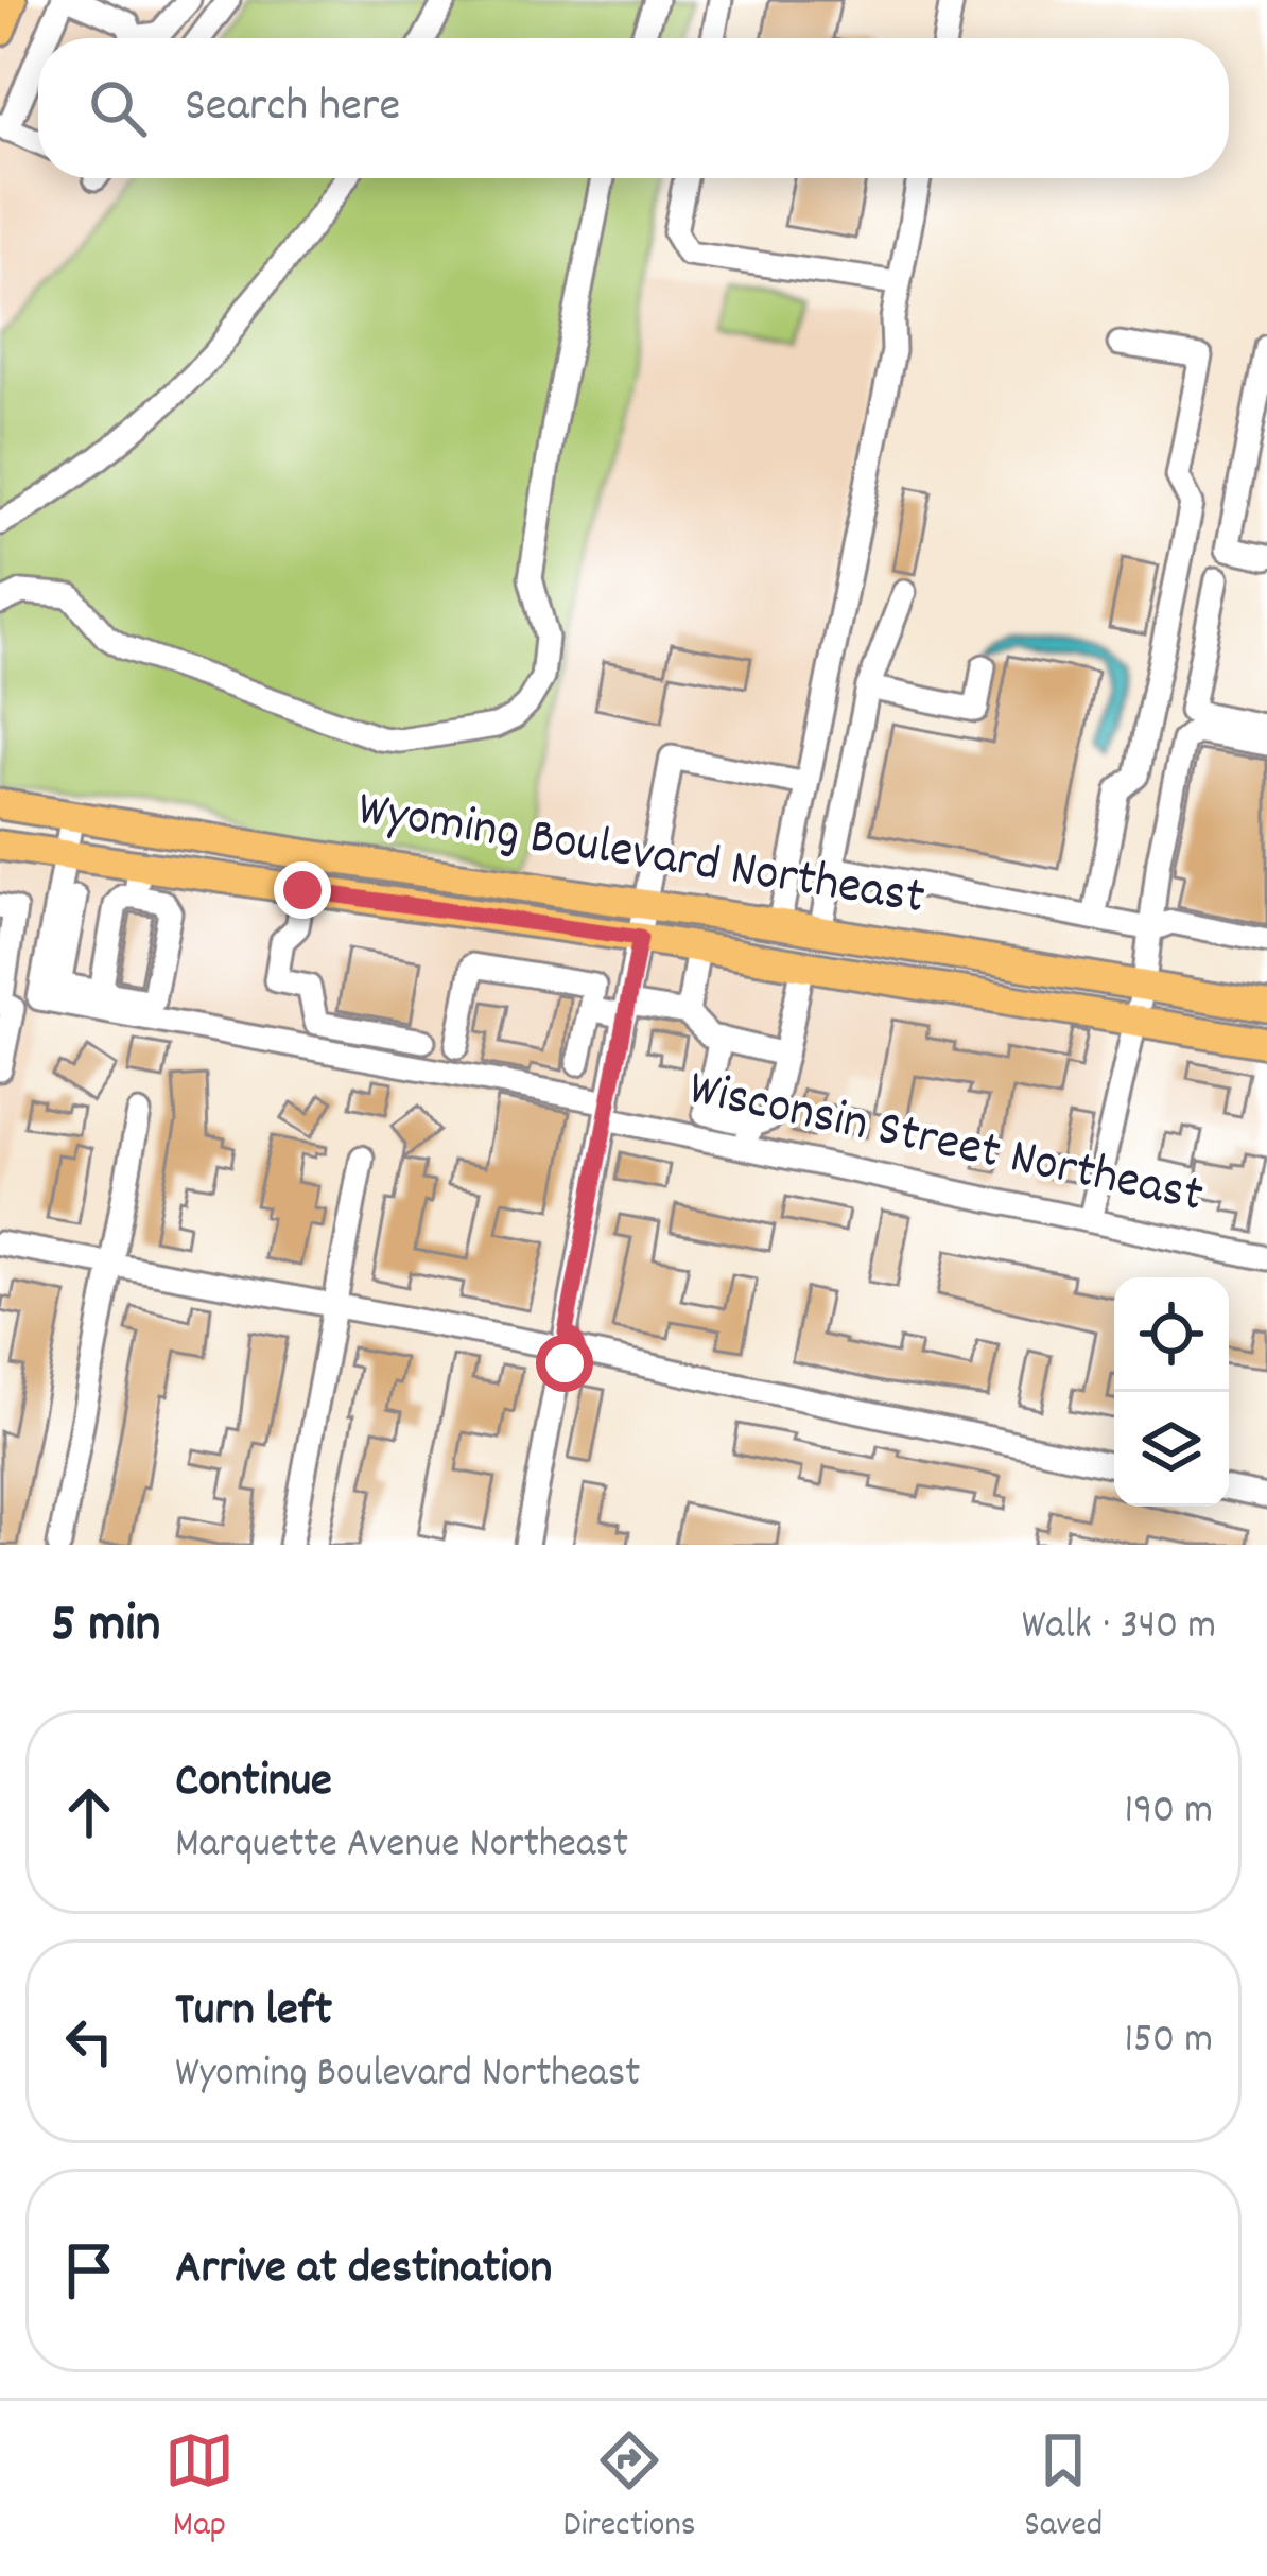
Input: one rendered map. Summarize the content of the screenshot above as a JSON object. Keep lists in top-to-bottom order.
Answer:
{
  "streets": {
    "main road": ["Wyoming Boulevard Northeast"],
    "street": ["Wisconsin Street Northeast"]
  },
  "crossings": [
    ["Wyoming Boulevard Northeast", "Wisconsin Street Northeast"]
  ],
  "page": {
    "search": "Search here",
    "heading": ["5 min", "Walk · 340 m"],
    "list": [
      ["Continue", "Marquette Avenue Northeast", "190 m"],
      ["Turn left", "Wyoming Boulevard Northeast", "150 m"],
      "Arrive at destination"
    ],
    "nav": ["Map", "Directions", "Saved"]
  }
}
